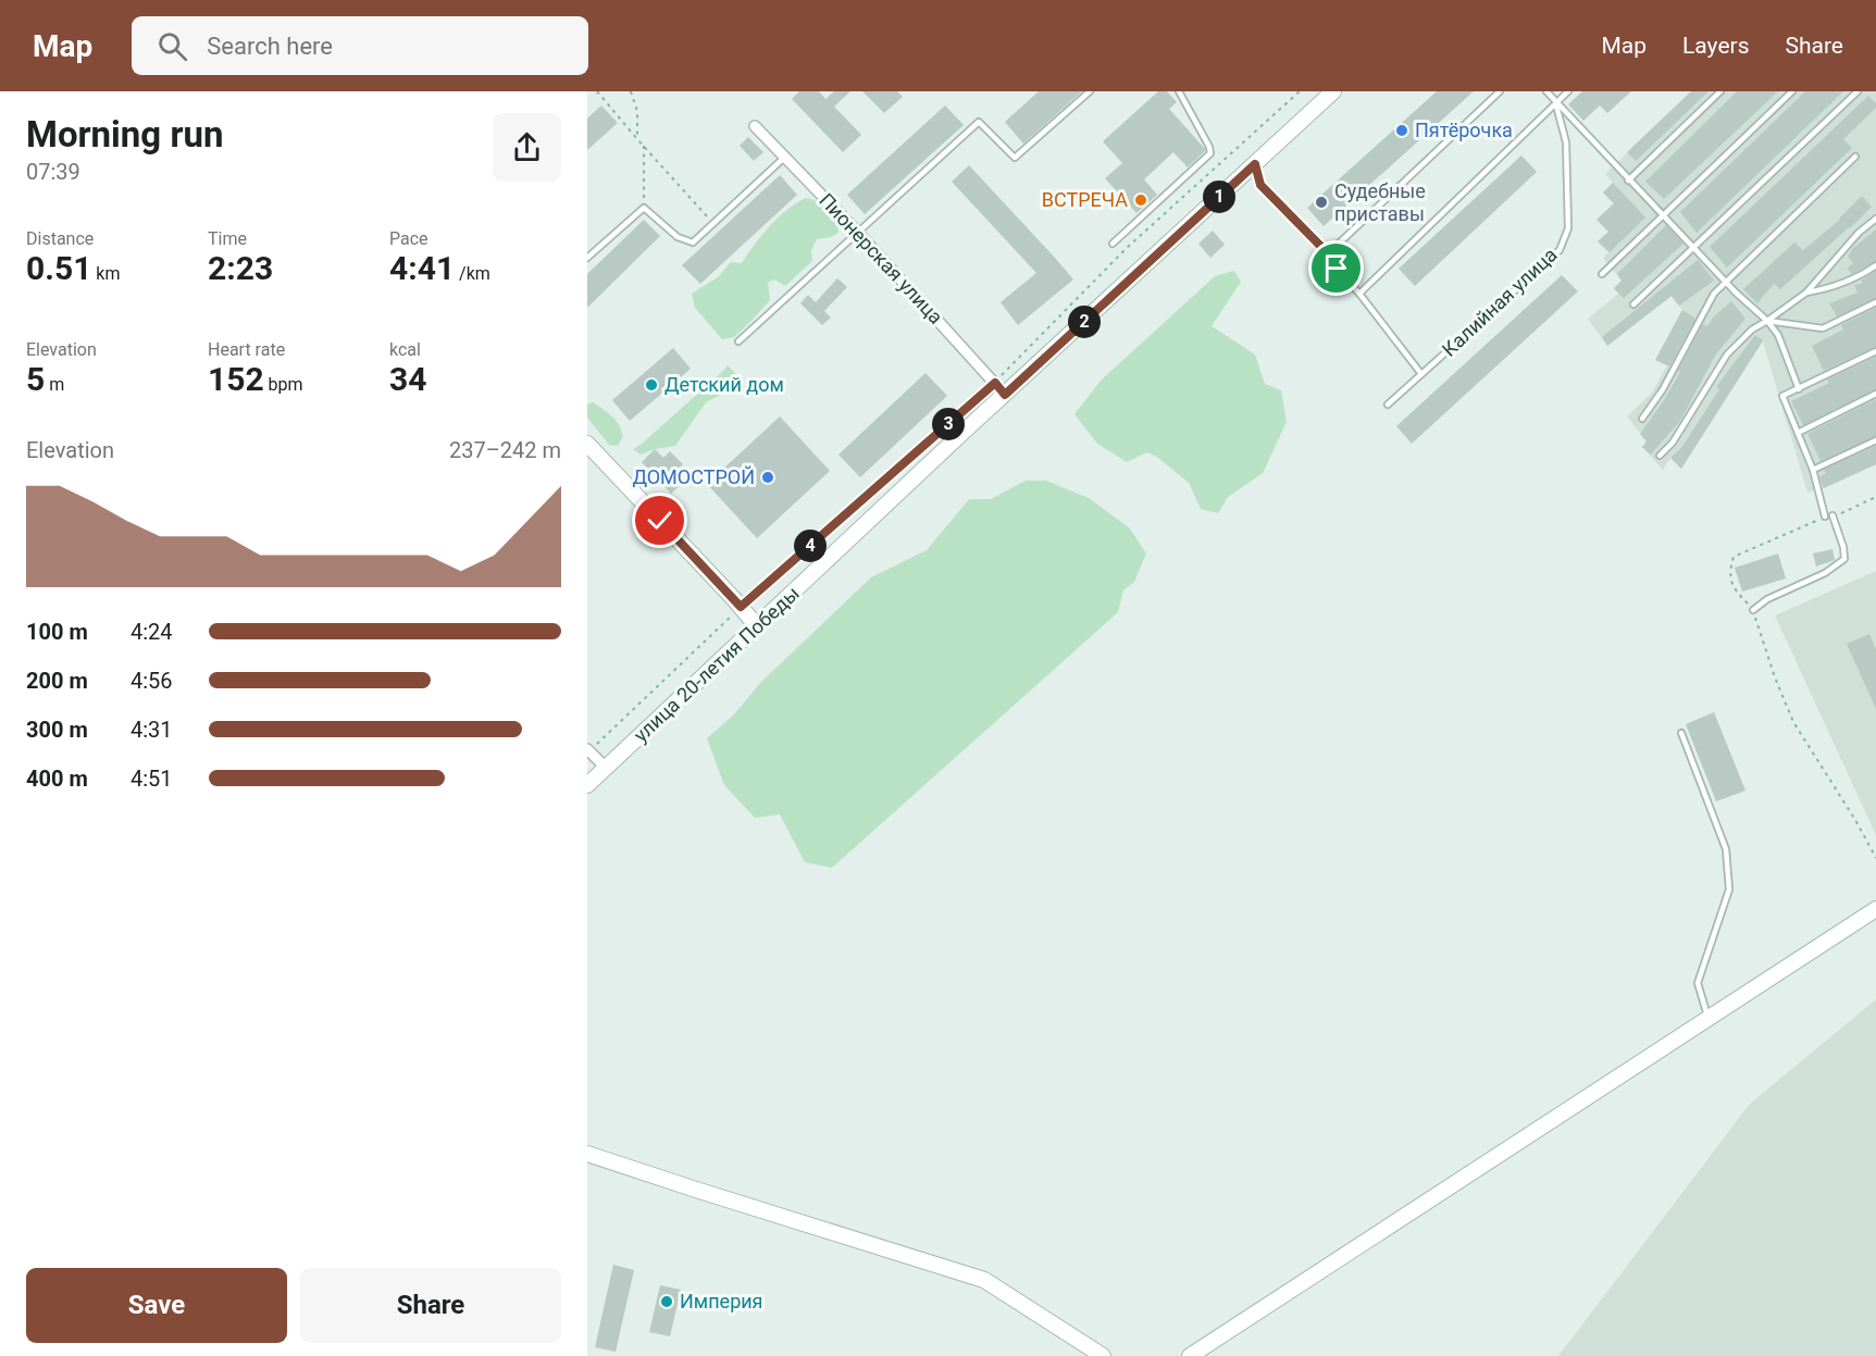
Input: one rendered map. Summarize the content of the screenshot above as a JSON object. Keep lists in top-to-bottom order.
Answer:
{
  "streets": {
    "street": ["Пионерская улица", "улица 20-летия Победы"],
    "lane": ["Калийная улица"]
  },
  "crossings": [
    ["Пионерская улица", "улица 20-летия Победы"]
  ],
  "places": [
    "Пятёрочка",
    "ВСТРЕЧА",
    "Судебные приставы",
    "Детский дом",
    "ДОМОСТРОЙ",
    "Империя"
  ],
  "page": {
    "header": "Map",
    "search": "Search here",
    "nav": ["Map", "Layers", "Share"],
    "heading": ["Morning run", "07:39"],
    "pins": [
      "1",
      "2",
      "3",
      "4"
    ],
    "stats": [
      ["Distance", "0.51 km"],
      ["Time", "2:23"],
      ["Pace", "4:41 /km"],
      ["Elevation", "5 m"],
      ["Heart rate", "152 bpm"],
      ["kcal", "34"]
    ],
    "chart": ["Elevation", "237–242 m"],
    "list": [
      {
        "name": "100 m",
        "note": "4:24"
      },
      {
        "name": "200 m",
        "note": "4:56"
      },
      {
        "name": "300 m",
        "note": "4:31"
      },
      {
        "name": "400 m",
        "note": "4:51"
      }
    ],
    "buttons": ["Save", "Share"]
  }
}
